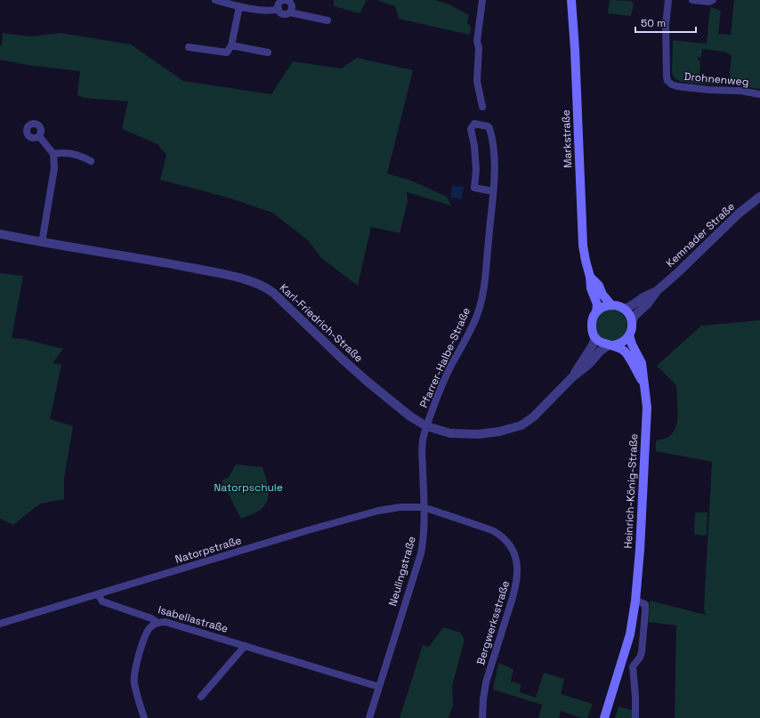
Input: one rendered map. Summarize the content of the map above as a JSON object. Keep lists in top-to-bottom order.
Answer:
{
  "streets": {
    "main road": ["Markstraße", "Heinrich-König-Straße"],
    "street": [
      "Drohnenweg",
      "Kemnader Straße",
      "Karl-Friedrich-Straße",
      "Pfarrer-Halbe-Straße",
      "Natorpstraße",
      "Neulingstraße",
      "Isabellastraße",
      "Bergwerksstraße"
    ]
  },
  "crossings": [
    ["Markstraße", "Kemnader Straße"],
    ["Markstraße", "Karl-Friedrich-Straße"],
    ["Markstraße", "Heinrich-König-Straße"],
    ["Kemnader Straße", "Karl-Friedrich-Straße"],
    ["Kemnader Straße", "Heinrich-König-Straße"],
    ["Karl-Friedrich-Straße", "Pfarrer-Halbe-Straße"],
    ["Karl-Friedrich-Straße", "Heinrich-König-Straße"],
    ["Karl-Friedrich-Straße", "Neulingstraße"],
    ["Pfarrer-Halbe-Straße", "Neulingstraße"],
    ["Natorpstraße", "Neulingstraße"],
    ["Natorpstraße", "Isabellastraße"],
    ["Natorpstraße", "Bergwerksstraße"],
    ["Neulingstraße", "Isabellastraße"],
    ["Neulingstraße", "Bergwerksstraße"]
  ],
  "parks": ["Natorpschule"],
  "scale_bar": "50 m"
}
